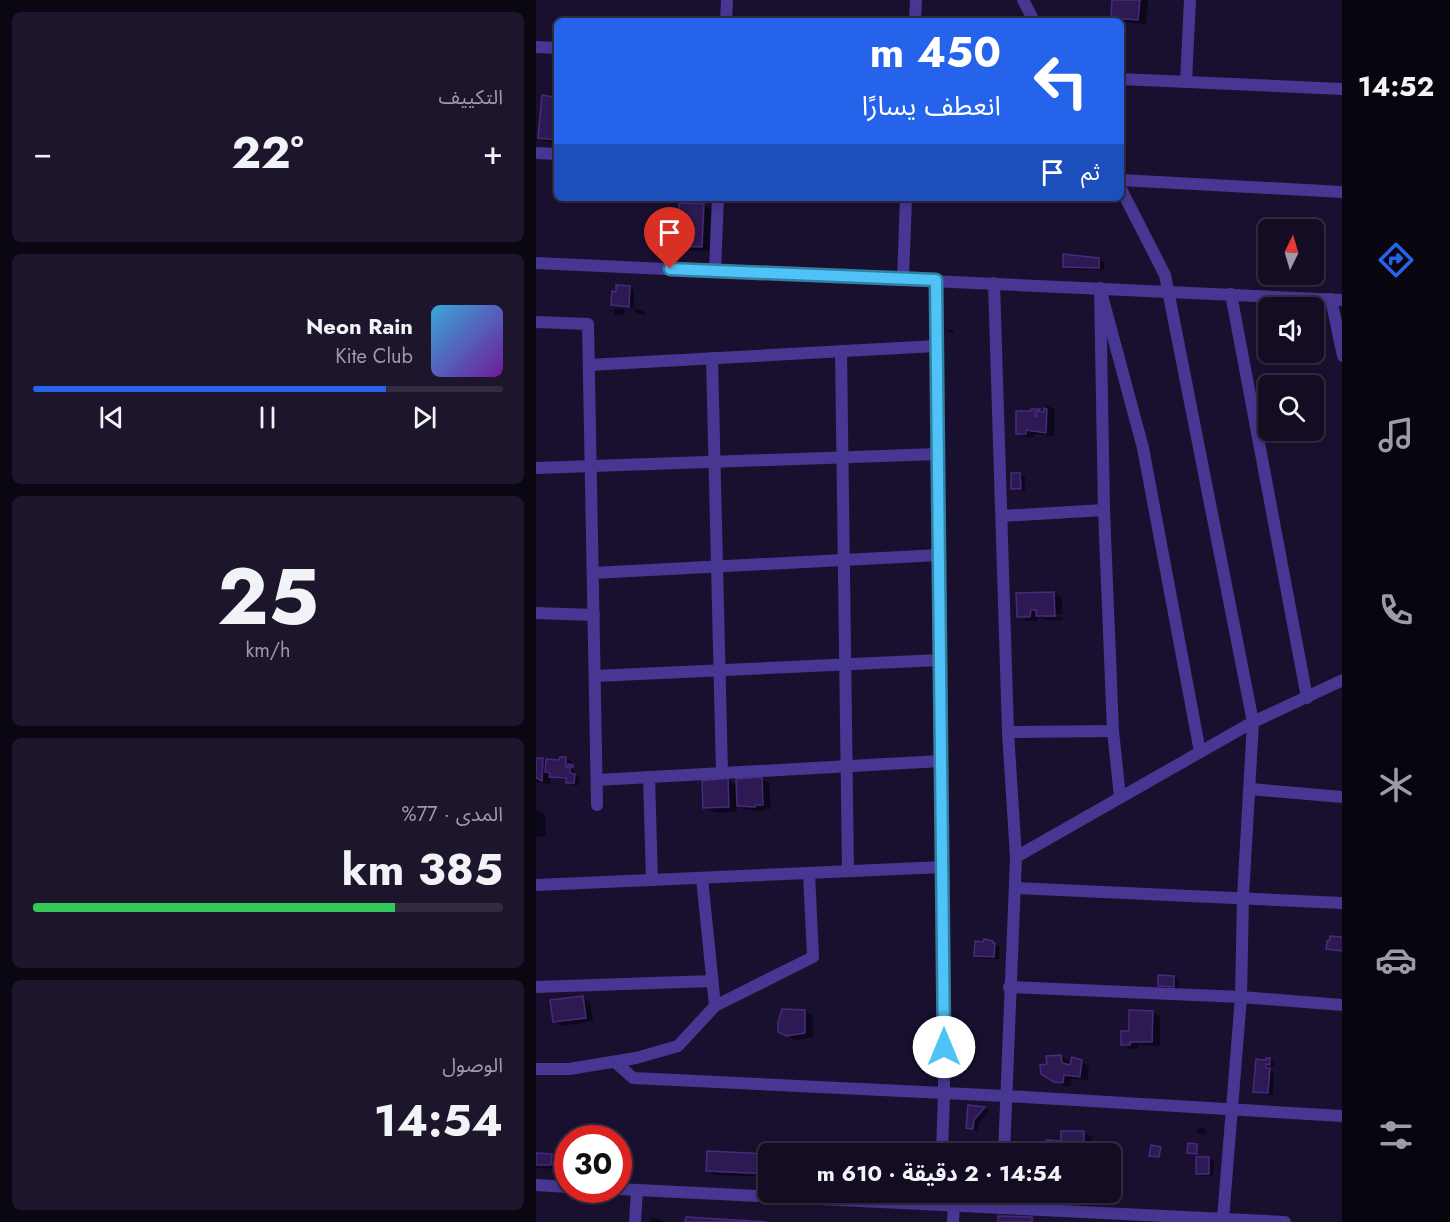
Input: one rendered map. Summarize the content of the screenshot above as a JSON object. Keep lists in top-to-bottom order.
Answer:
{
  "north": "top",
  "page": {
    "tabs": "14:52",
    "tile": [
      "التكييف",
      ["25", "km/h"],
      ["المدى · 77%", "385 km"],
      ["الوصول", "14:54"]
    ],
    "turn": ["450 m", "انعطف يسارًا"],
    "heat": ["−", "22°", "+"],
    "then": "ثم",
    "song": ["Neon Rain", "Kite Club"],
    "limit": "30",
    "trip": "14:54 · 2 دقيقة · 610 m"
  }
}
